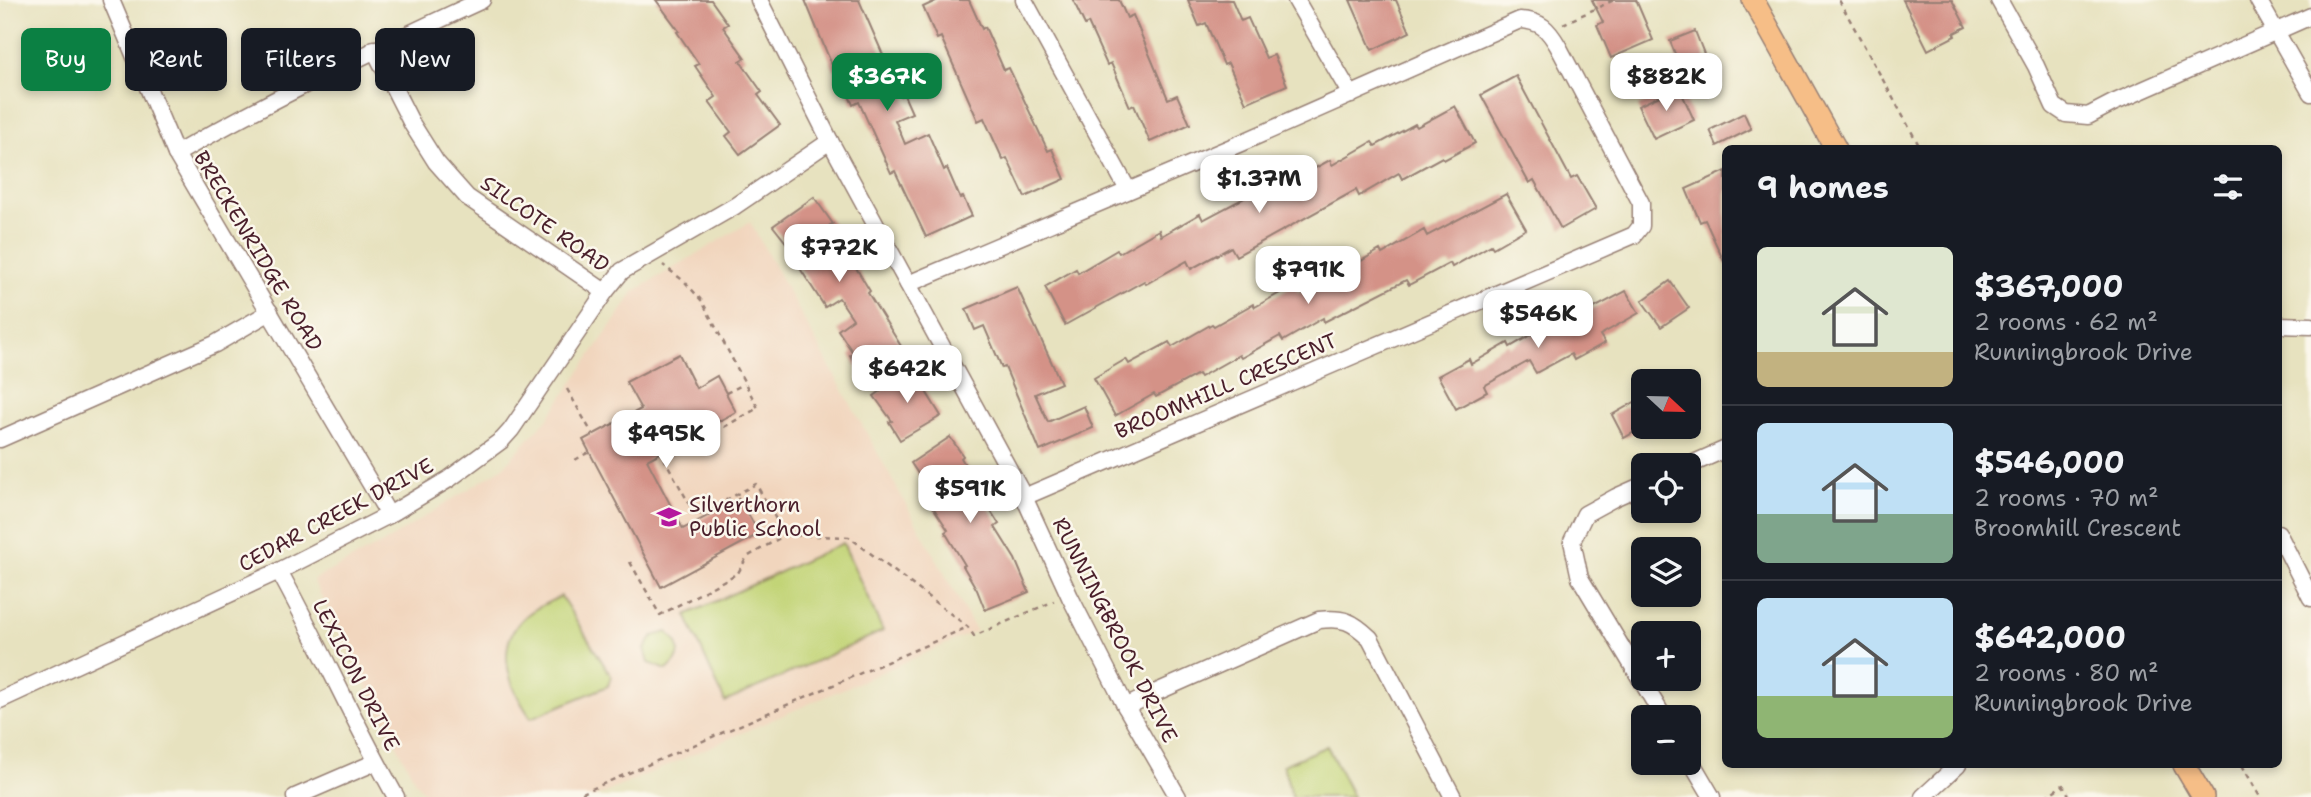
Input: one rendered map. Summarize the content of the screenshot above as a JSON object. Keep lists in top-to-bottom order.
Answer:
{
  "streets": {
    "street": [
      "SILCOTE ROAD",
      "BRECKENRIDGE ROAD",
      "BROOMHILL CRESCENT",
      "CEDAR CREEK DRIVE",
      "RUNNINGBROOK DRIVE",
      "LEXICON DRIVE"
    ]
  },
  "crossings": [
    ["SILCOTE ROAD", "CEDAR CREEK DRIVE"],
    ["BRECKENRIDGE ROAD", "CEDAR CREEK DRIVE"],
    ["BROOMHILL CRESCENT", "RUNNINGBROOK DRIVE"],
    ["CEDAR CREEK DRIVE", "RUNNINGBROOK DRIVE"],
    ["CEDAR CREEK DRIVE", "LEXICON DRIVE"]
  ],
  "places": {
    "school or university": ["Silverthorn Public School"]
  },
  "north": "right",
  "page": {
    "chip": [
      "Buy",
      "Rent",
      "Filters",
      "New"
    ],
    "price": [
      "$367K",
      "$882K",
      "$1.37M",
      "$772K",
      "$791K",
      "$546K",
      "$642K",
      "$495K",
      "$591K"
    ],
    "heading": "9 homes",
    "list": [
      {
        "name": "$367,000",
        "note": "2 rooms · 62 m² · Runningbrook Drive"
      },
      {
        "name": "$546,000",
        "note": "2 rooms · 70 m² · Broomhill Crescent"
      },
      {
        "name": "$642,000",
        "note": "2 rooms · 80 m² · Runningbrook Drive"
      }
    ],
    "map_buttons": ["+", "−"]
  }
}
